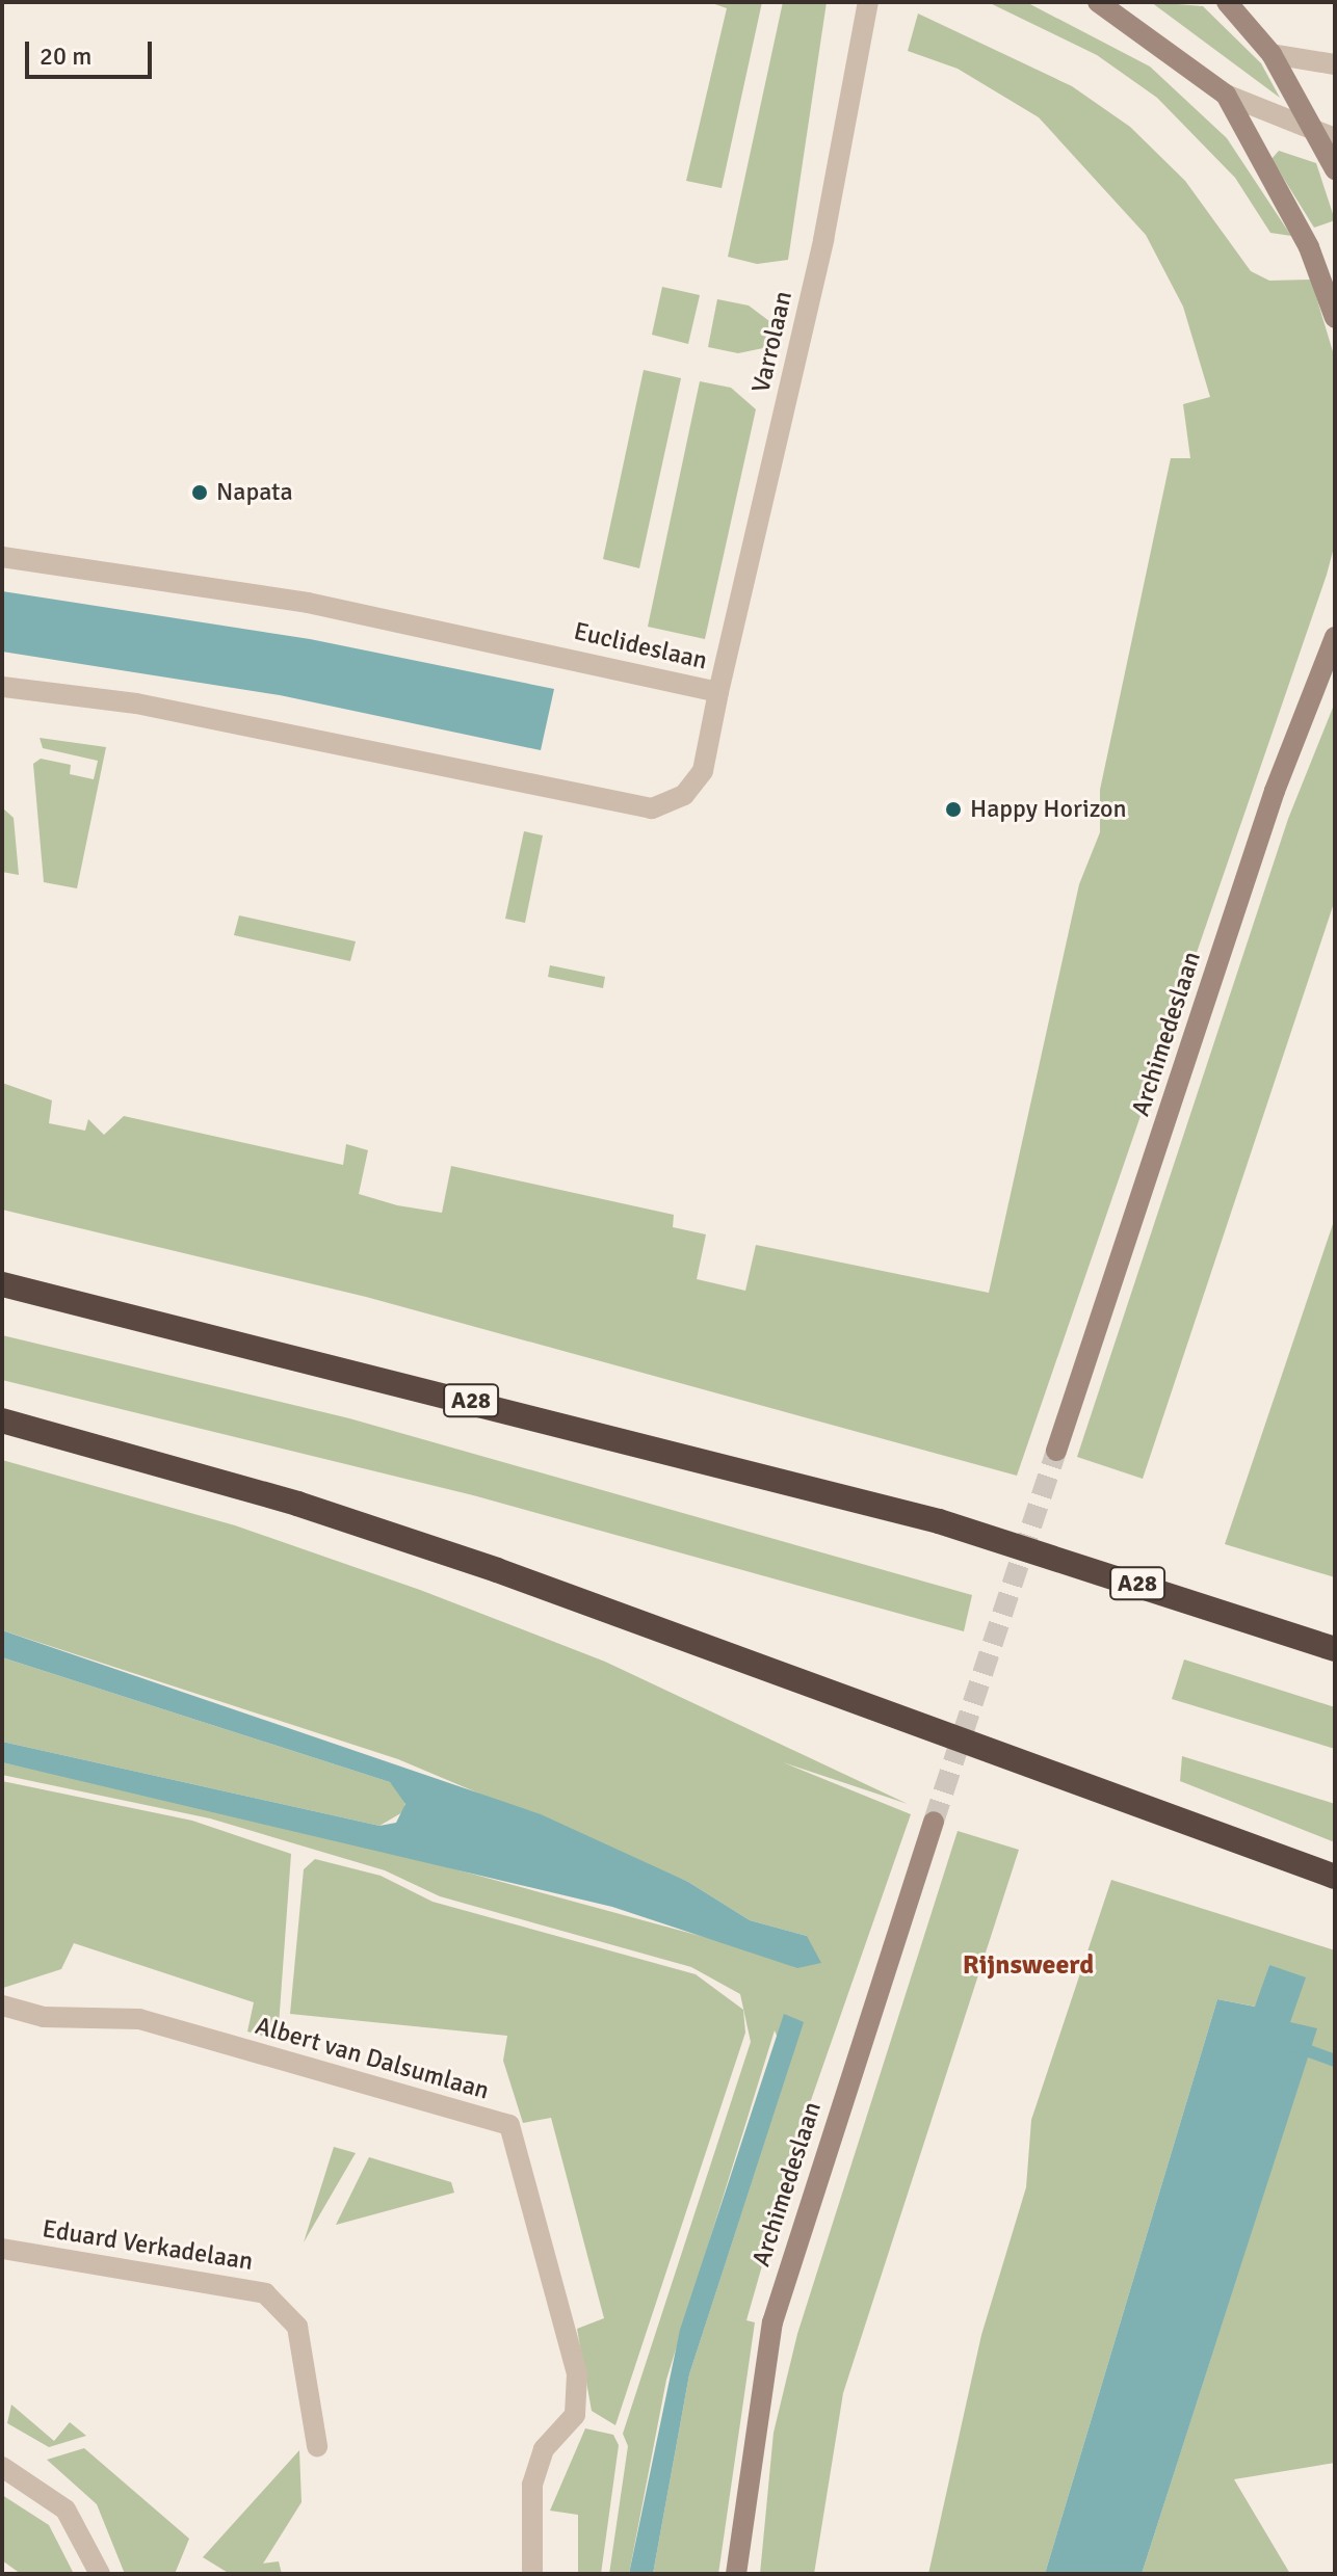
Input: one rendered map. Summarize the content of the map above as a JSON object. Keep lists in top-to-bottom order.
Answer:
{
  "streets": {
    "highway": ["A28"],
    "main road": ["Archimedeslaan"],
    "street": [
      "Varrolaan",
      "Euclideslaan",
      "Albert van Dalsumlaan",
      "Eduard Verkadelaan"
    ]
  },
  "crossings": [
    ["Varrolaan", "Euclideslaan"]
  ],
  "districts": ["Rijnsweerd"],
  "places": ["Napata", "Happy Horizon"],
  "scale_bar": "20 m"
}
